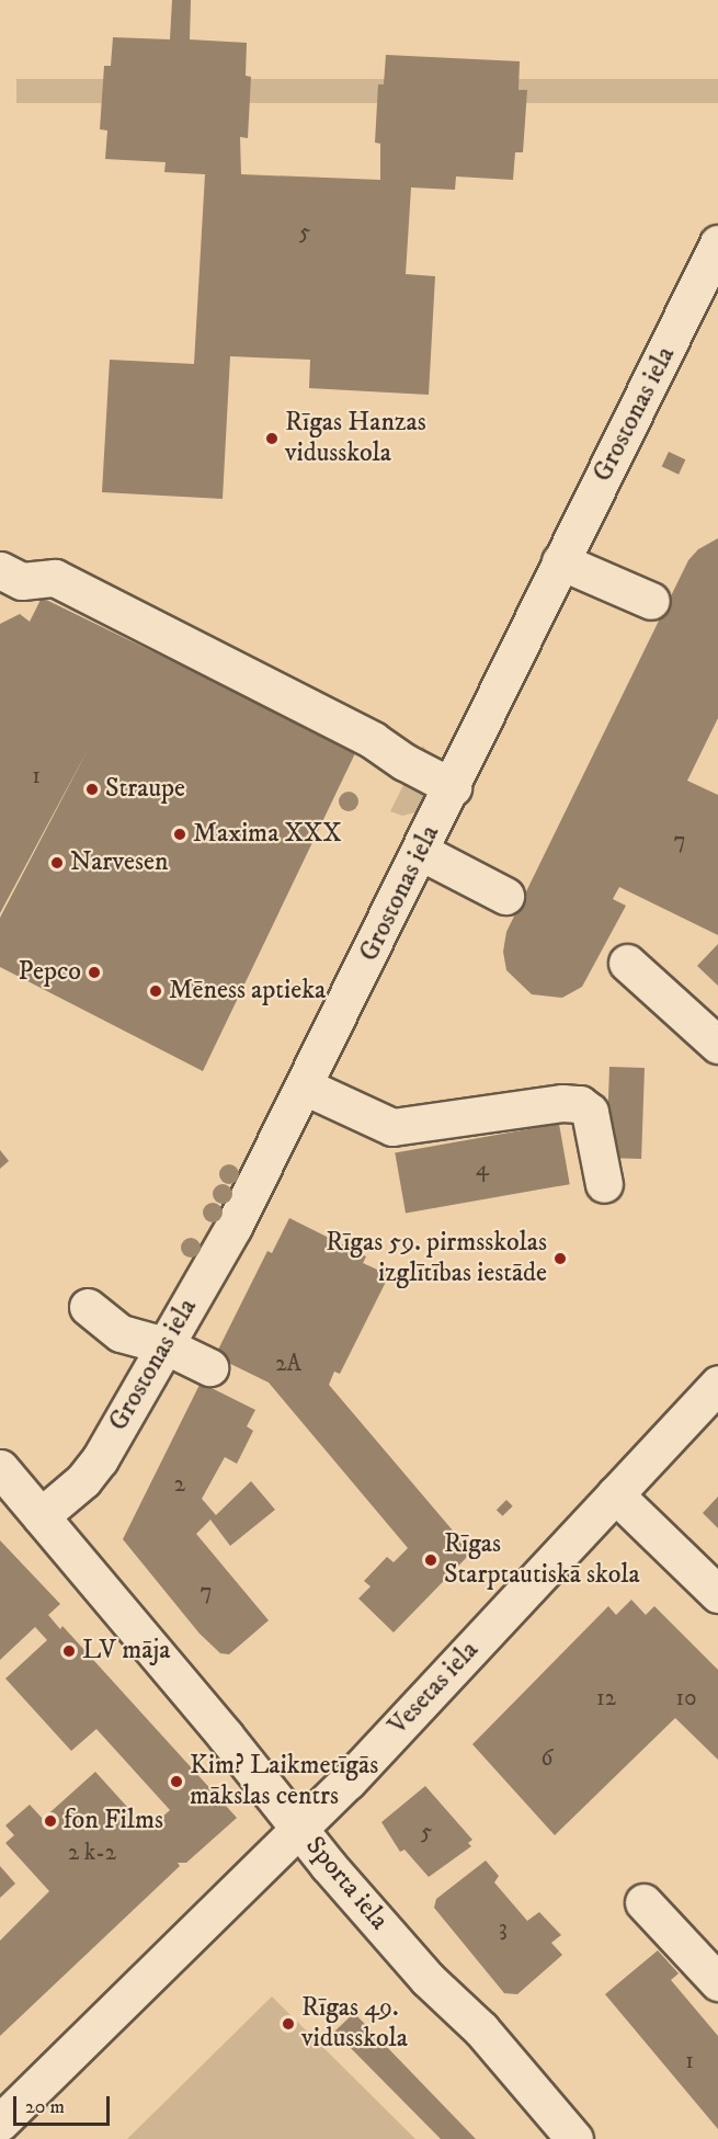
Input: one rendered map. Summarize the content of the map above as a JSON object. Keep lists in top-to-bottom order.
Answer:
{
  "streets": {
    "street": ["Grostonas iela", "Vesetas iela", "Sporta iela"]
  },
  "crossings": [
    ["Grostonas iela", "Sporta iela"],
    ["Vesetas iela", "Sporta iela"]
  ],
  "places": [
    "Rīgas Hanzas vidusskola",
    "Straupe",
    "Maxima XXX",
    "Narvesen",
    "Pepco",
    "Mēness aptieka",
    "Rīgas 59. pirmsskolas izglītības iestāde",
    "Rīgas Starptautiskā skola",
    "LV māja",
    "Kim? Laikmetīgās mākslas centrs",
    "fon Films",
    "Rīgas 49. vidusskola"
  ],
  "house_numbers": [
    "5",
    "1",
    "7",
    "4",
    "2A",
    "2",
    "7",
    "12",
    "10",
    "6",
    "5",
    "2 k-2",
    "3",
    "1"
  ],
  "scale_bar": "20 m"
}
